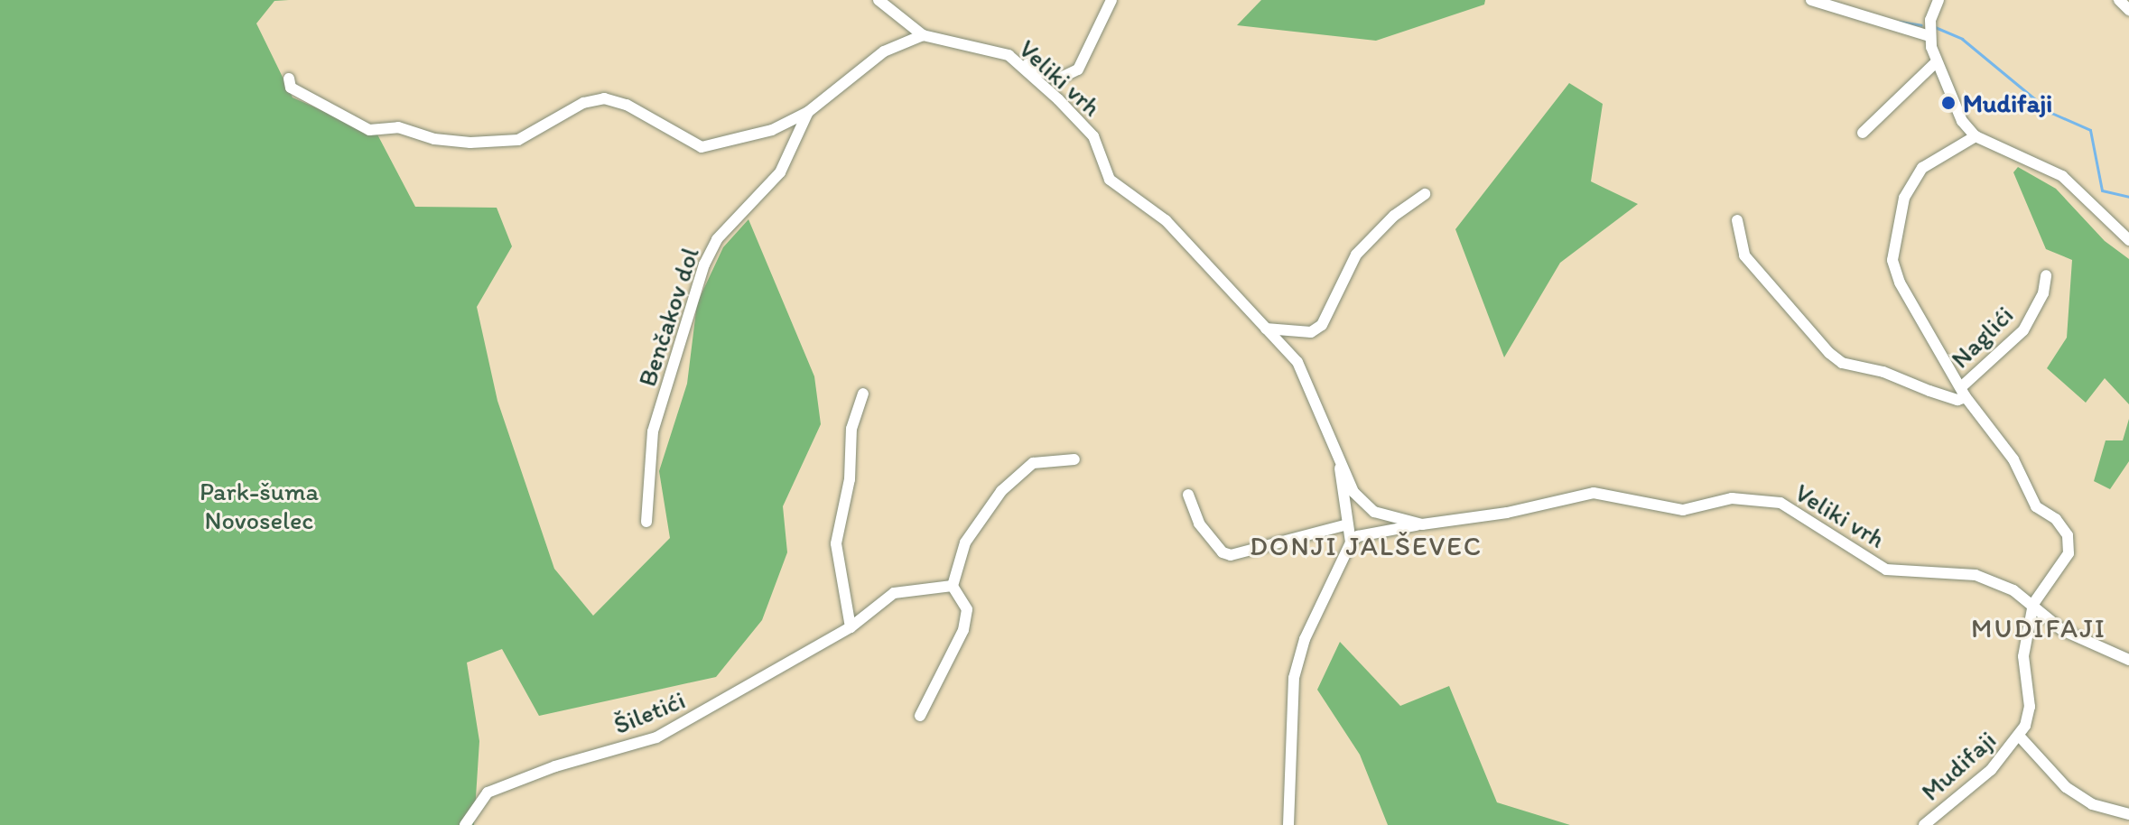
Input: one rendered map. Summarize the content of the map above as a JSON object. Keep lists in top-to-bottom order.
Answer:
{
  "streets": {
    "street": [
      "Veliki vrh",
      "Benčakov dol",
      "Naglići",
      "Šiletići",
      "Mudifaji"
    ]
  },
  "crossings": [
    ["Veliki vrh", "Mudifaji"],
    ["Naglići", "Mudifaji"]
  ],
  "districts": ["DONJI JALŠEVEC", "MUDIFAJI"],
  "parks": ["Park-šuma Novoselec"],
  "places": ["Mudifaji"]
}
